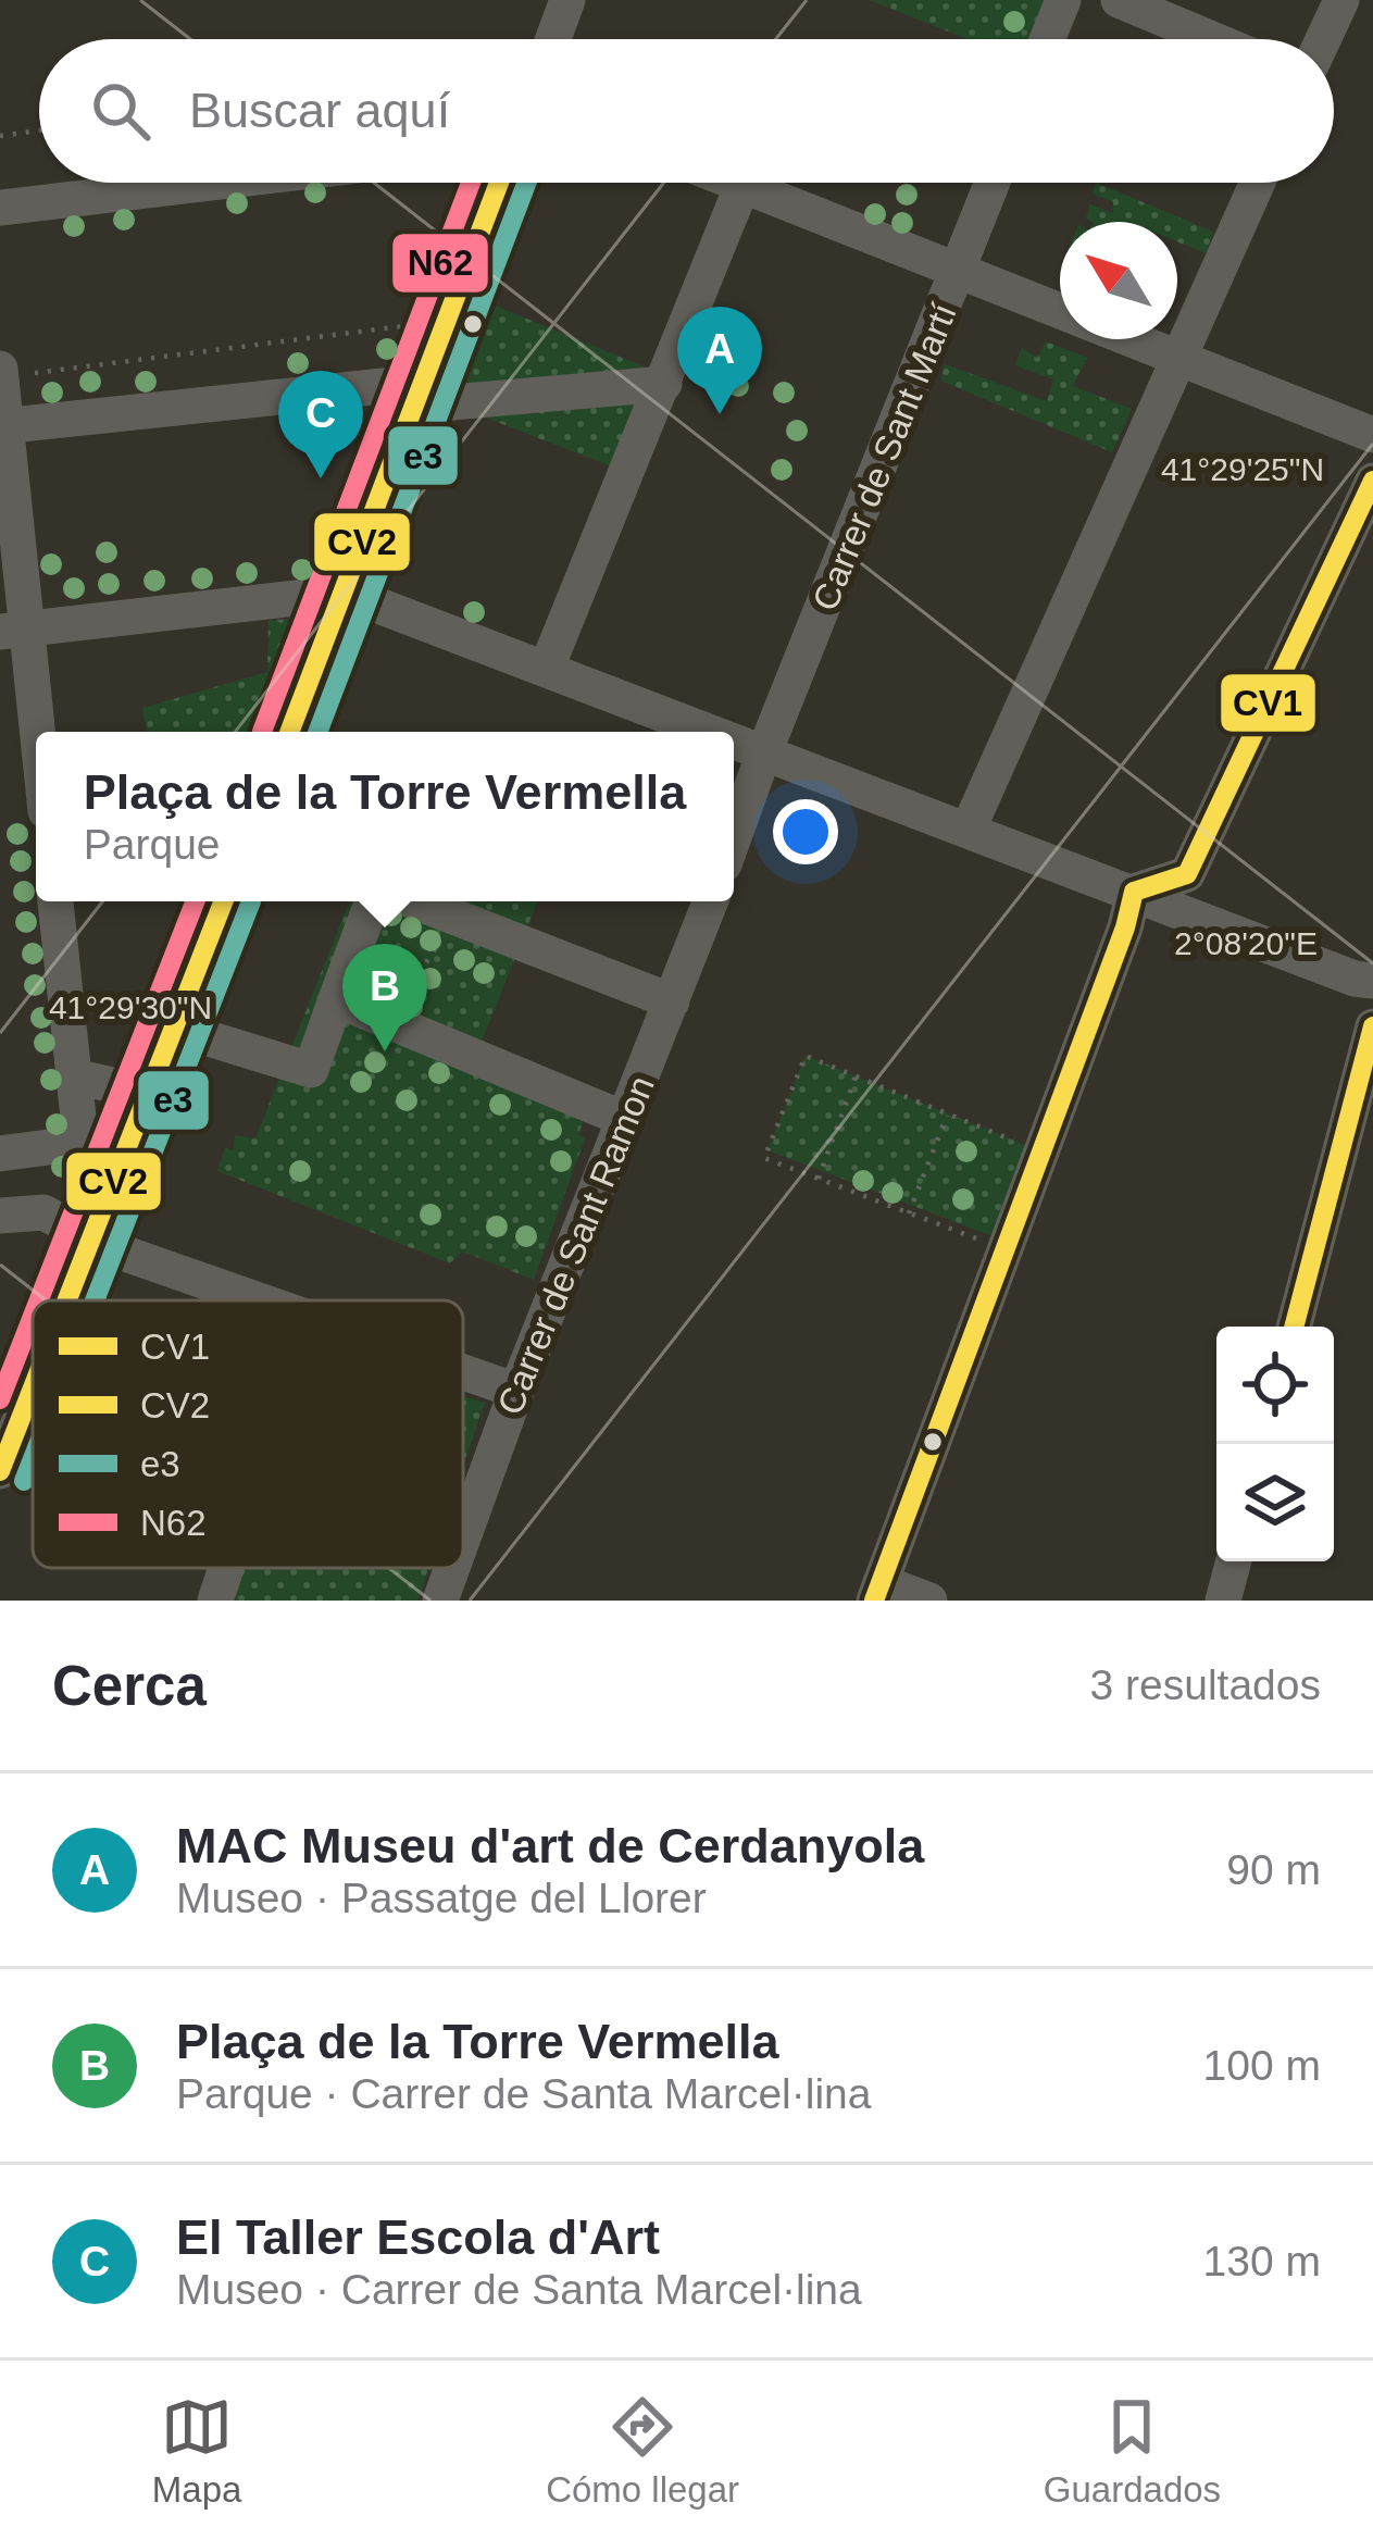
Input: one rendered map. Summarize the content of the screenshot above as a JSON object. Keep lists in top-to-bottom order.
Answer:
{
  "streets": {
    "street": ["Carrer de Sant Martí", "Carrer de Sant Ramon"]
  },
  "lines": [
    "transit line CV2",
    "transit line e3",
    "transit line N62",
    "transit line CV1"
  ],
  "legend": [
    "CV1",
    "CV2",
    "e3",
    "N62"
  ],
  "north": "top left",
  "page": {
    "search": "Buscar aquí",
    "pins": ["A", "C", "B"],
    "popup": ["Plaça de la Torre Vermella", "Parque"],
    "heading": ["Cerca", "3 resultados"],
    "list": [
      {
        "mark": "A",
        "name": "MAC Museu d'art de Cerdanyola",
        "note": "Museo · Passatge del Llorer",
        "value": "90 m"
      },
      {
        "mark": "B",
        "name": "Plaça de la Torre Vermella",
        "note": "Parque · Carrer de Santa Marcel·lina",
        "value": "100 m"
      },
      {
        "mark": "C",
        "name": "El Taller Escola d'Art",
        "note": "Museo · Carrer de Santa Marcel·lina",
        "value": "130 m"
      }
    ],
    "nav": ["Mapa", "Cómo llegar", "Guardados"]
  },
  "coordinates": ["41°29'25\"N", "2°08'20\"E", "41°29'30\"N"]
}
